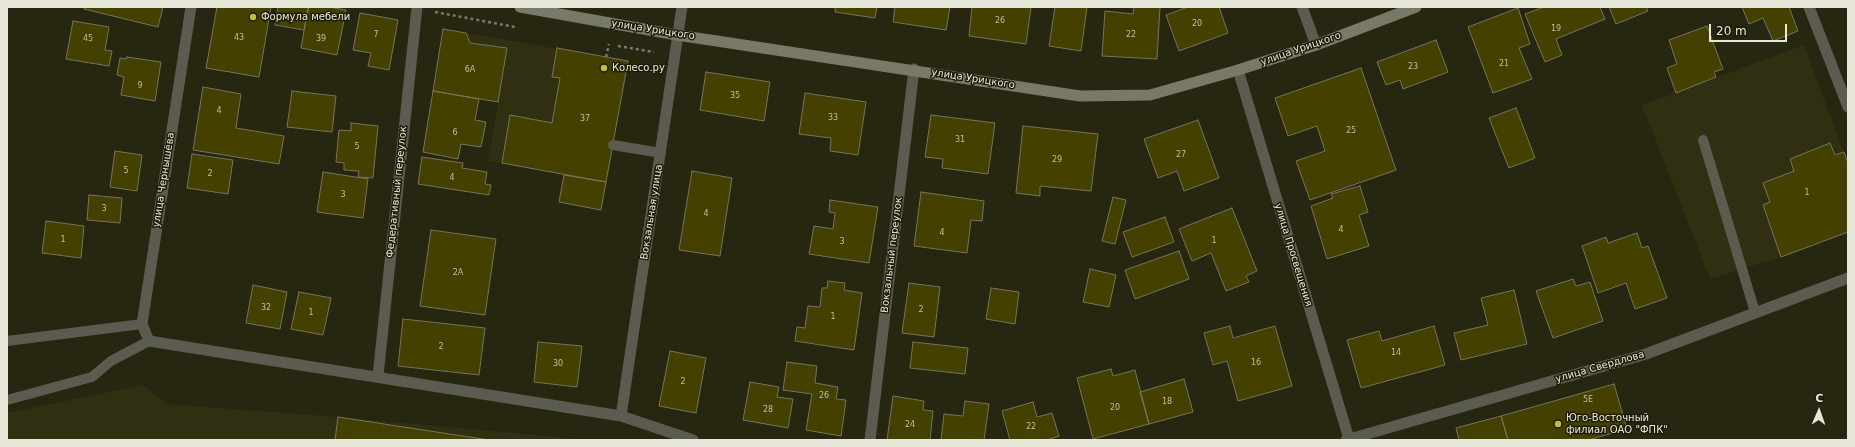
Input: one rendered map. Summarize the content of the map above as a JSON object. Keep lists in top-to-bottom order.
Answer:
{
  "streets": {
    "main road": ["улица Урицкого"],
    "street": [
      "улица Чернышёва",
      "Федеративный переулок",
      "Вокзальная улица",
      "Вокзальный переулок",
      "улица Просвещения",
      "улица Свердлова"
    ]
  },
  "crossings": [
    ["улица Урицкого", "Вокзальная улица"],
    ["улица Урицкого", "Вокзальный переулок"],
    ["улица Урицкого", "улица Просвещения"],
    ["улица Просвещения", "улица Свердлова"]
  ],
  "places": ["Формула мебели", "Колесо.ру", "Юго-Восточный филиал ОАО \"ФПК\""],
  "house_numbers": [
    "26",
    "20",
    "19",
    "7",
    "22",
    "43",
    "45",
    "39",
    "21",
    "23",
    "6А",
    "9",
    "35",
    "4",
    "33",
    "37",
    "25",
    "6",
    "31",
    "5",
    "27",
    "29",
    "5",
    "2",
    "4",
    "1",
    "3",
    "3",
    "4",
    "4",
    "4",
    "1",
    "1",
    "3",
    "2А",
    "32",
    "2",
    "1",
    "1",
    "2",
    "14",
    "16",
    "30",
    "2",
    "26",
    "5Е",
    "18",
    "20",
    "28",
    "24",
    "22"
  ],
  "scale_bar": "20 m",
  "north": "top"
}
